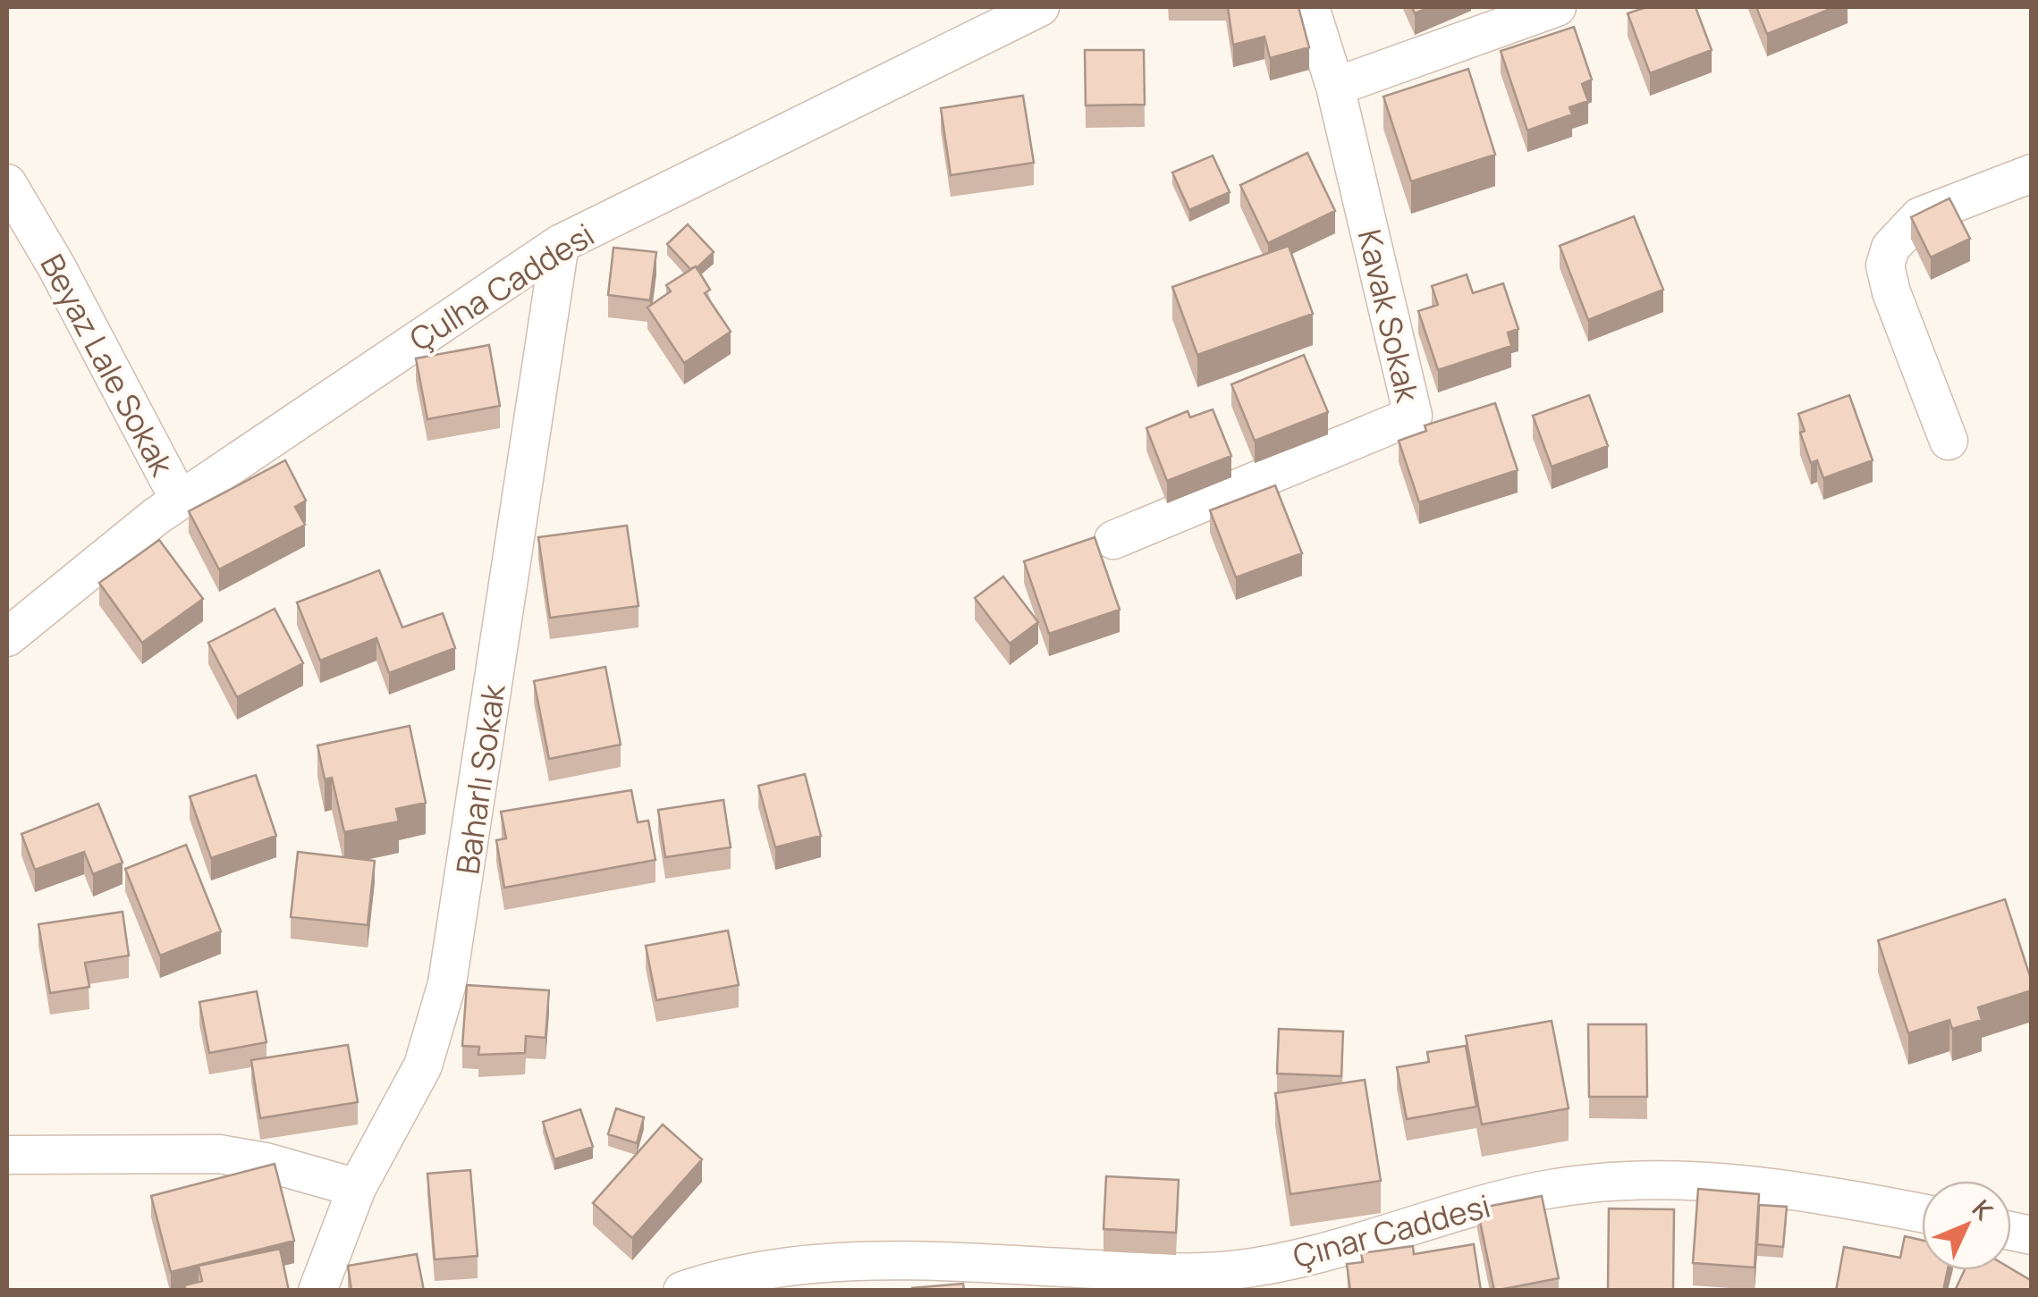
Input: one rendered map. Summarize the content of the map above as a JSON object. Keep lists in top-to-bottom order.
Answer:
{
  "streets": {
    "street": [
      "Çulha Caddesi",
      "Kavak Sokak",
      "Beyaz Lale Sokak",
      "Baharlı Sokak",
      "Çınar Caddesi"
    ]
  },
  "crossings": [
    ["Çulha Caddesi", "Beyaz Lale Sokak"],
    ["Çulha Caddesi", "Baharlı Sokak"]
  ],
  "north": "top right"
}
